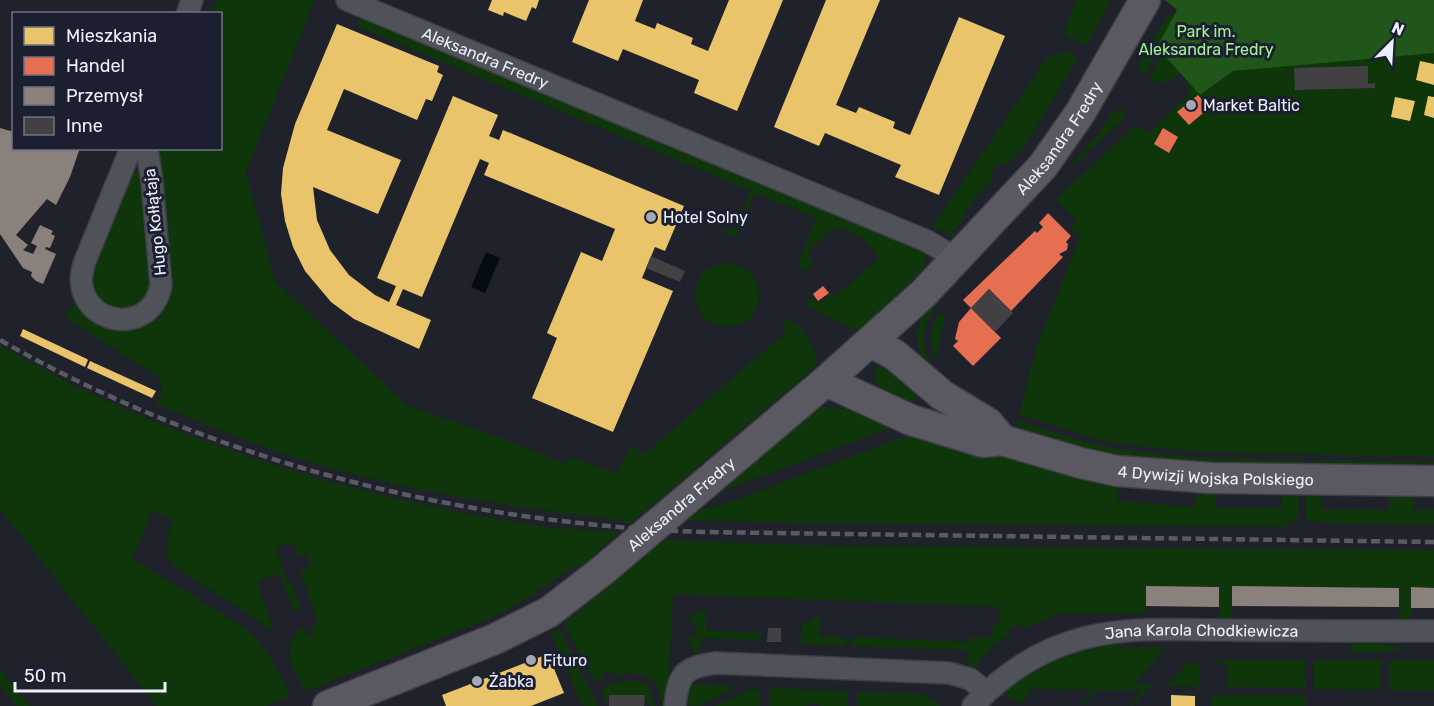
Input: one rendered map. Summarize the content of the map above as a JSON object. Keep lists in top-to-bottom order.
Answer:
{
  "streets": {
    "street": [
      "Aleksandra Fredry",
      "Hugo Kołłątaja",
      "4 Dywizji Wojska Polskiego",
      "Jana Karola Chodkiewicza"
    ]
  },
  "crossings": [
    ["Aleksandra Fredry", "4 Dywizji Wojska Polskiego"]
  ],
  "parks": ["Park im. Aleksandra Fredry"],
  "places": [
    "Market Baltic",
    "Hotel Solny",
    "Fituro",
    "Żabka"
  ],
  "legend": [
    "Mieszkania",
    "Handel",
    "Przemysł",
    "Inne"
  ],
  "scale_bar": "50 m",
  "north": "top right"
}
